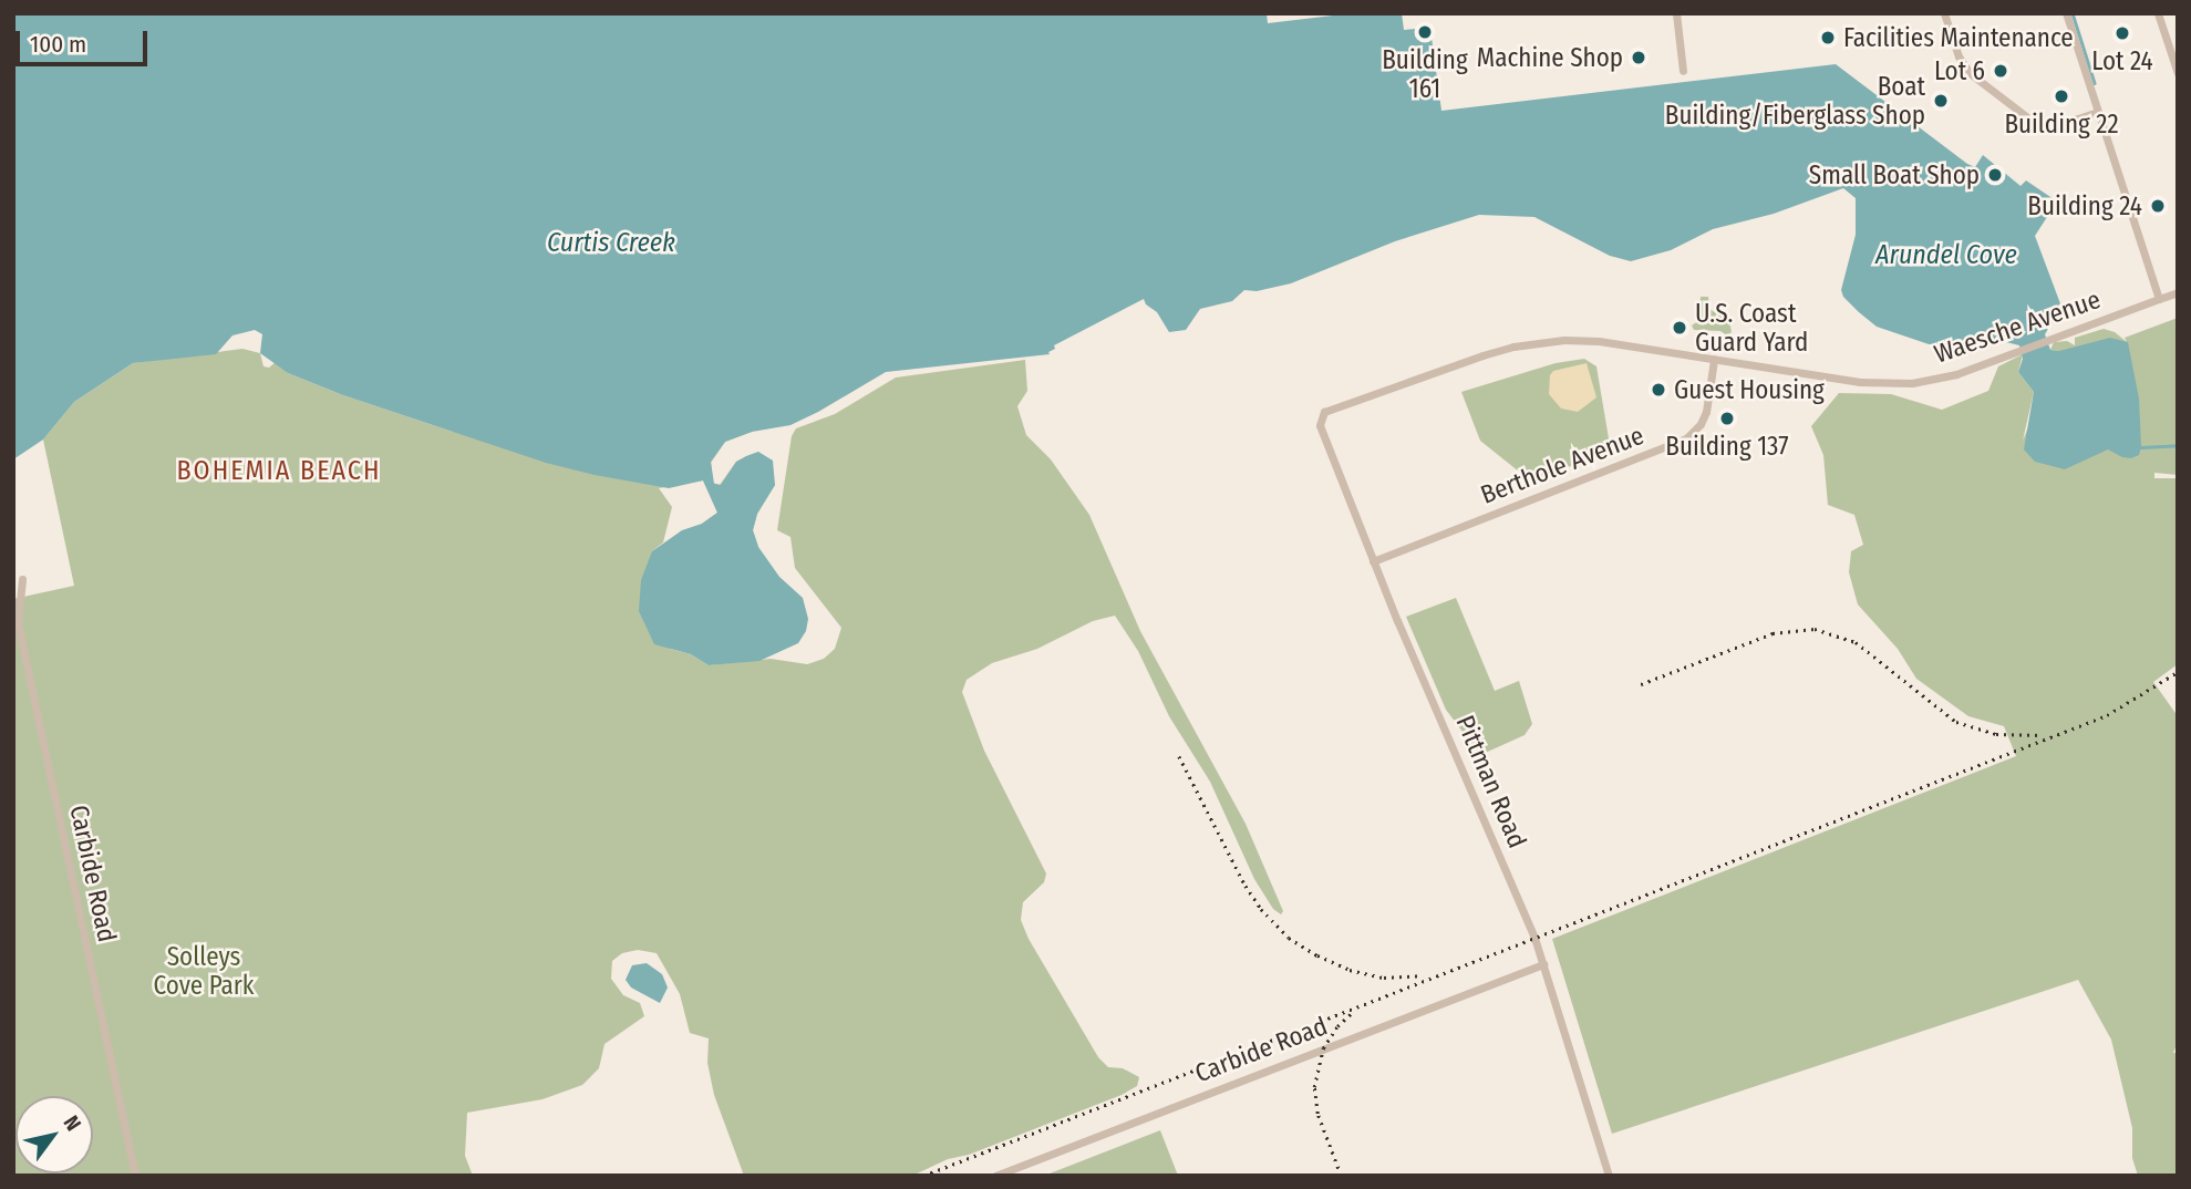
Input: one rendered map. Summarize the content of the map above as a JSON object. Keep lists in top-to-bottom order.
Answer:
{
  "streets": {
    "street": [
      "Waesche Avenue",
      "Berthole Avenue",
      "Pittman Road",
      "Carbide Road"
    ]
  },
  "crossings": [
    ["Waesche Avenue", "Berthole Avenue"],
    ["Waesche Avenue", "Pittman Road"],
    ["Berthole Avenue", "Pittman Road"],
    ["Pittman Road", "Carbide Road"]
  ],
  "districts": ["BOHEMIA BEACH"],
  "water": ["Curtis Creek", "Arundel Cove"],
  "parks": ["Solleys Cove Park"],
  "places": [
    "Building 161",
    "Lot 24",
    "Facilities Maintenance",
    "Machine Shop",
    "Lot 6",
    "Building 22",
    "Boat Building/Fiberglass Shop",
    "Small Boat Shop",
    "Building 24",
    "U.S. Coast Guard Yard",
    "Guest Housing",
    "Building 137"
  ],
  "scale_bar": "100 m",
  "north": "top right"
}
